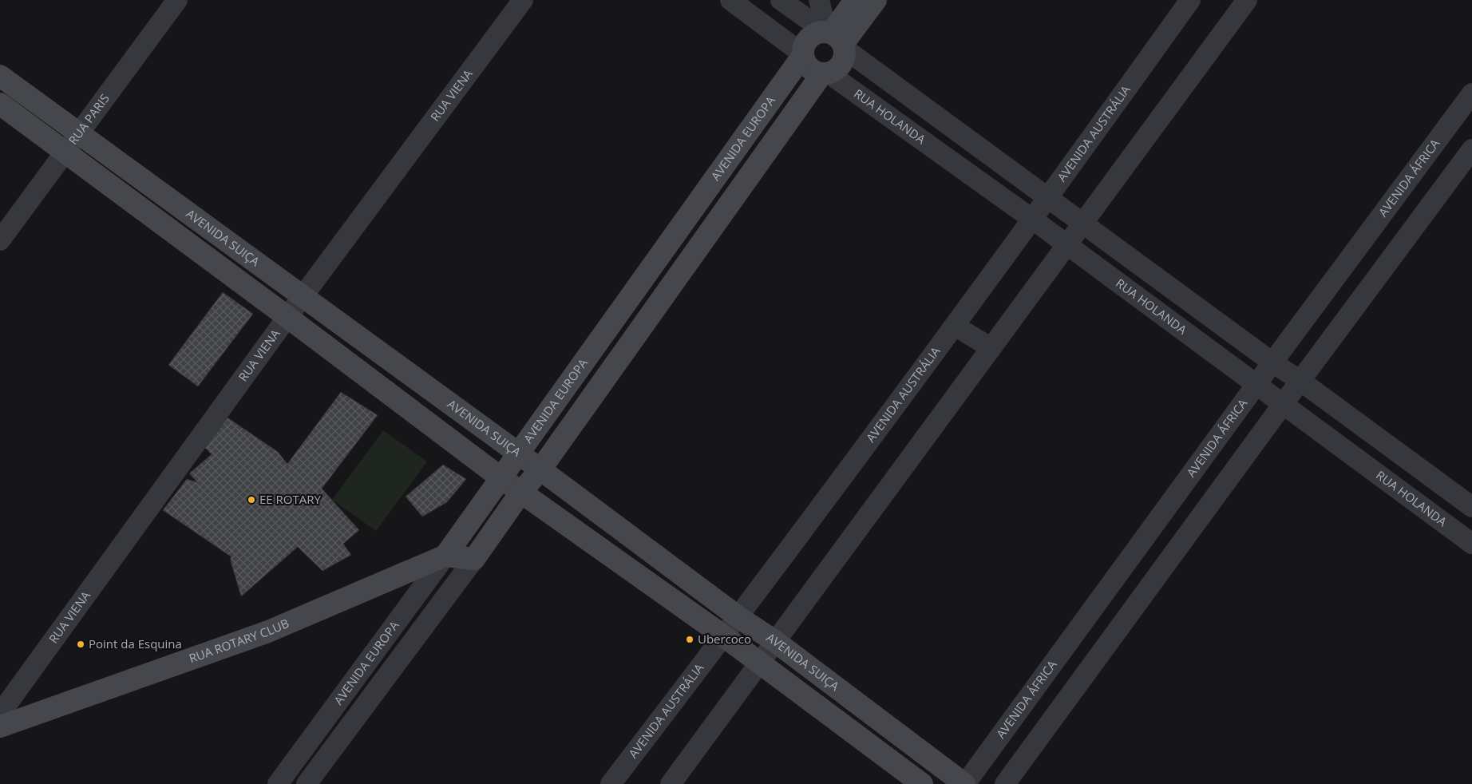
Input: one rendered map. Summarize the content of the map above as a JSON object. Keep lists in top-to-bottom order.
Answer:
{
  "streets": {
    "main road": ["AVENIDA EUROPA", "AVENIDA SUIÇA", "RUA ROTARY CLUB"],
    "street": [
      "RUA VIENA",
      "RUA HOLANDA",
      "RUA PARIS",
      "AVENIDA AUSTRÁLIA",
      "AVENIDA ÁFRICA"
    ]
  },
  "crossings": [
    ["RUA VIENA", "AVENIDA SUIÇA"],
    ["RUA HOLANDA", "AVENIDA AUSTRÁLIA"],
    ["RUA HOLANDA", "AVENIDA EUROPA"],
    ["RUA HOLANDA", "AVENIDA ÁFRICA"],
    ["RUA PARIS", "AVENIDA SUIÇA"],
    ["AVENIDA AUSTRÁLIA", "AVENIDA SUIÇA"],
    ["AVENIDA EUROPA", "AVENIDA SUIÇA"],
    ["AVENIDA EUROPA", "RUA ROTARY CLUB"],
    ["AVENIDA ÁFRICA", "AVENIDA SUIÇA"]
  ],
  "places": ["EE ROTARY", "Ubercoco", "Point da Esquina"]
}
